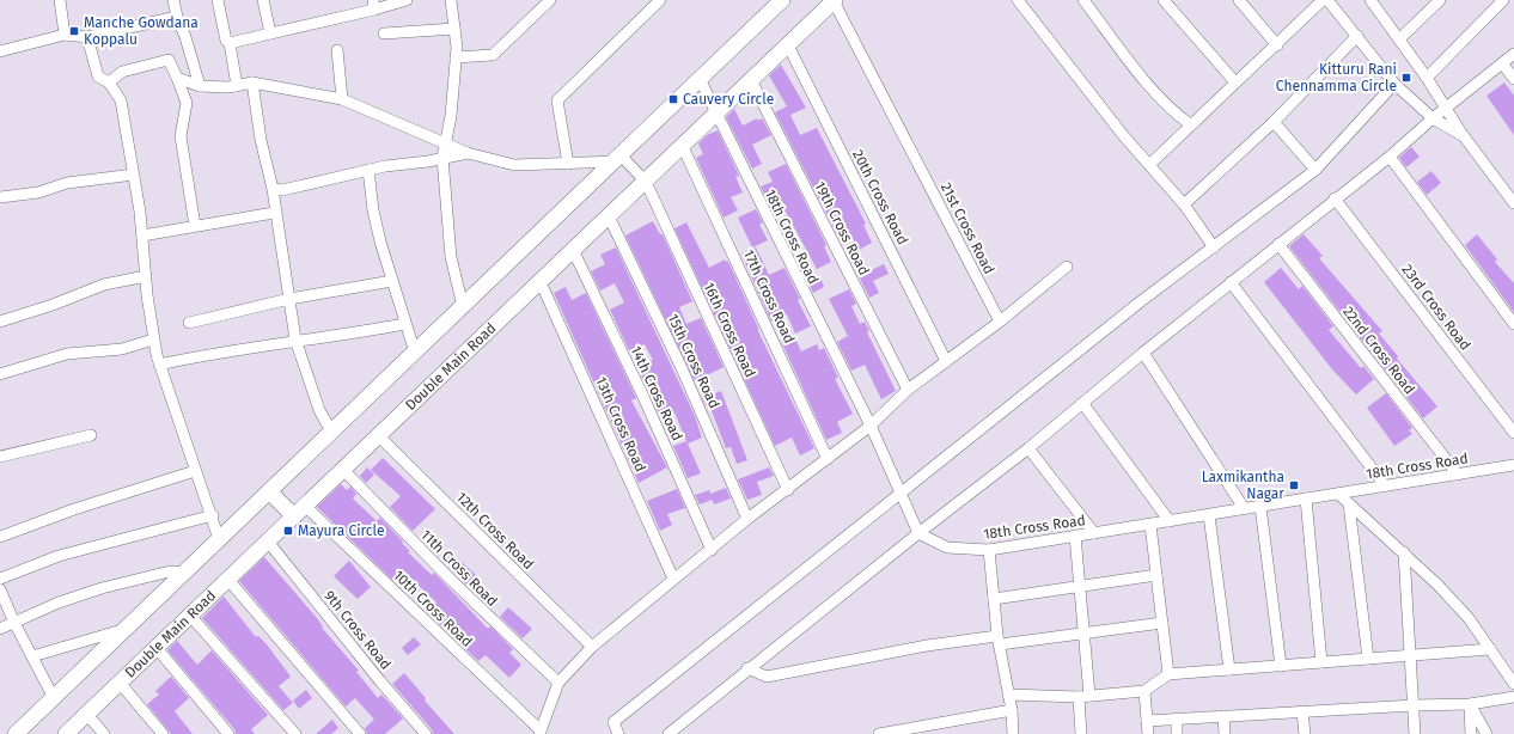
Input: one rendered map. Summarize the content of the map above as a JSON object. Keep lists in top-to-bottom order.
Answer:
{
  "streets": {
    "street": [
      "20th Cross Road",
      "19th Cross Road",
      "21st Cross Road",
      "18th Cross Road",
      "17th Cross Road",
      "23rd Cross Road",
      "16th Cross Road",
      "22nd Cross Road",
      "15th Cross Road",
      "Double Main Road",
      "14th Cross Road",
      "13th Cross Road",
      "12th Cross Road",
      "11th Cross Road",
      "10th Cross Road",
      "9th Cross Road"
    ]
  },
  "crossings": [
    ["20th Cross Road", "Double Main Road"],
    ["19th Cross Road", "Double Main Road"],
    ["21st Cross Road", "Double Main Road"],
    ["18th Cross Road", "22nd Cross Road"],
    ["18th Cross Road", "Double Main Road"],
    ["17th Cross Road", "Double Main Road"],
    ["16th Cross Road", "Double Main Road"],
    ["15th Cross Road", "Double Main Road"],
    ["Double Main Road", "14th Cross Road"],
    ["Double Main Road", "13th Cross Road"],
    ["Double Main Road", "12th Cross Road"],
    ["Double Main Road", "11th Cross Road"],
    ["Double Main Road", "10th Cross Road"],
    ["Double Main Road", "9th Cross Road"]
  ],
  "places": {
    "transit": [
      "Manche Gowdana Koppalu",
      "Kitturu Rani Chennamma Circle",
      "Cauvery Circle",
      "Laxmikantha Nagar",
      "Mayura Circle"
    ]
  }
}
